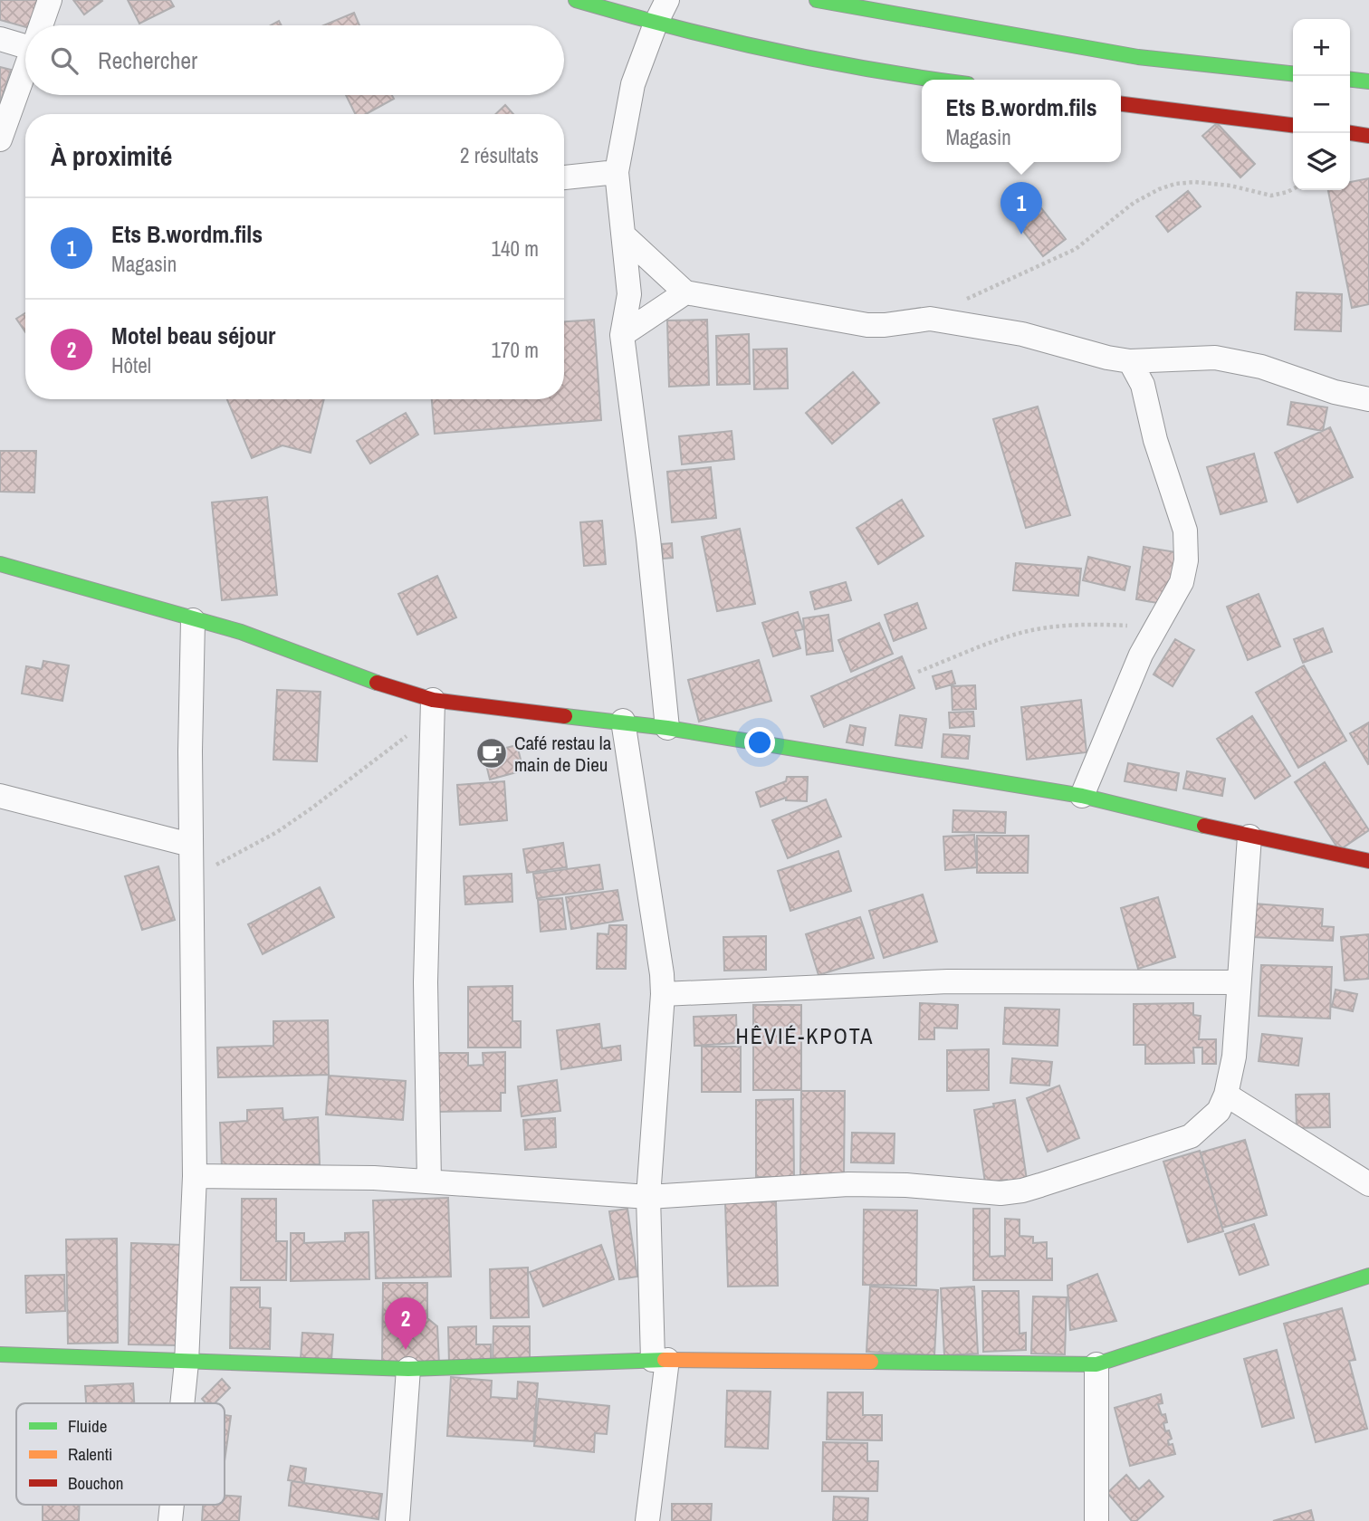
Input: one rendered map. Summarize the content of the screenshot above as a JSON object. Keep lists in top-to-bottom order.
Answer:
{
  "districts": ["HÊVIÉ-KPOTA"],
  "places": {
    "cafe": ["Café restau la main de Dieu"]
  },
  "legend": ["Fluide", "Ralenti", "Bouchon"],
  "page": {
    "map_buttons": ["+", "−"],
    "search": "Rechercher",
    "popup": ["Ets B.wordm.fils", "Magasin"],
    "heading": ["À proximité", "2 résultats"],
    "pins": ["1", "2"],
    "list": [
      {
        "mark": "1",
        "name": "Ets B.wordm.fils",
        "note": "Magasin",
        "value": "140 m"
      },
      {
        "mark": "2",
        "name": "Motel beau séjour",
        "note": "Hôtel",
        "value": "170 m"
      }
    ]
  }
}
